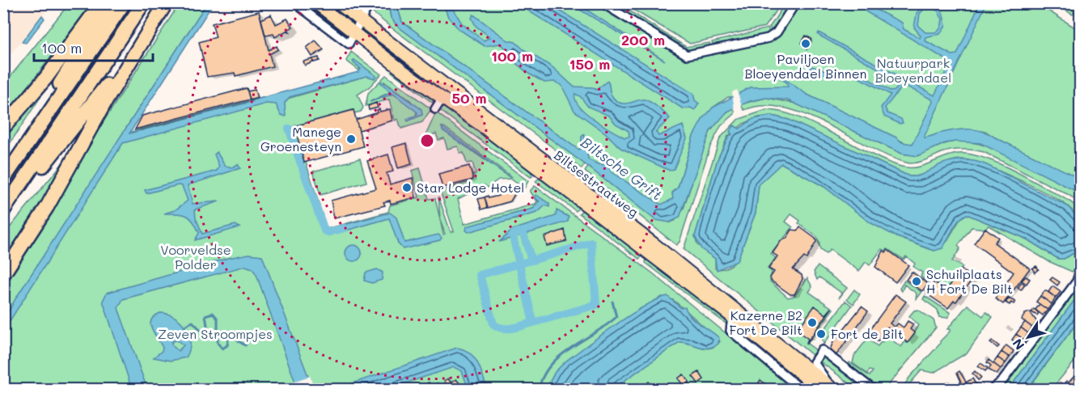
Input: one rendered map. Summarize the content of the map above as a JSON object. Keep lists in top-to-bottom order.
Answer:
{
  "streets": {
    "main road": ["Biltsestraatweg"]
  },
  "water": ["Biltsche Grift"],
  "parks": ["Natuurpark Bloeyendael", "Voorveldse Polder", "Zeven Stroompjes"],
  "places": [
    "Paviljoen Bloeyendael Binnen",
    "Manege Groenesteyn",
    "Star Lodge Hotel",
    "Schuilplaats H Fort De Bilt",
    "Kazerne B2 Fort De Bilt",
    "Fort de Bilt"
  ],
  "scale_bar": "100 m",
  "north": "bottom left",
  "rings": [
    "200 m",
    "100 m",
    "150 m",
    "50 m"
  ]
}
